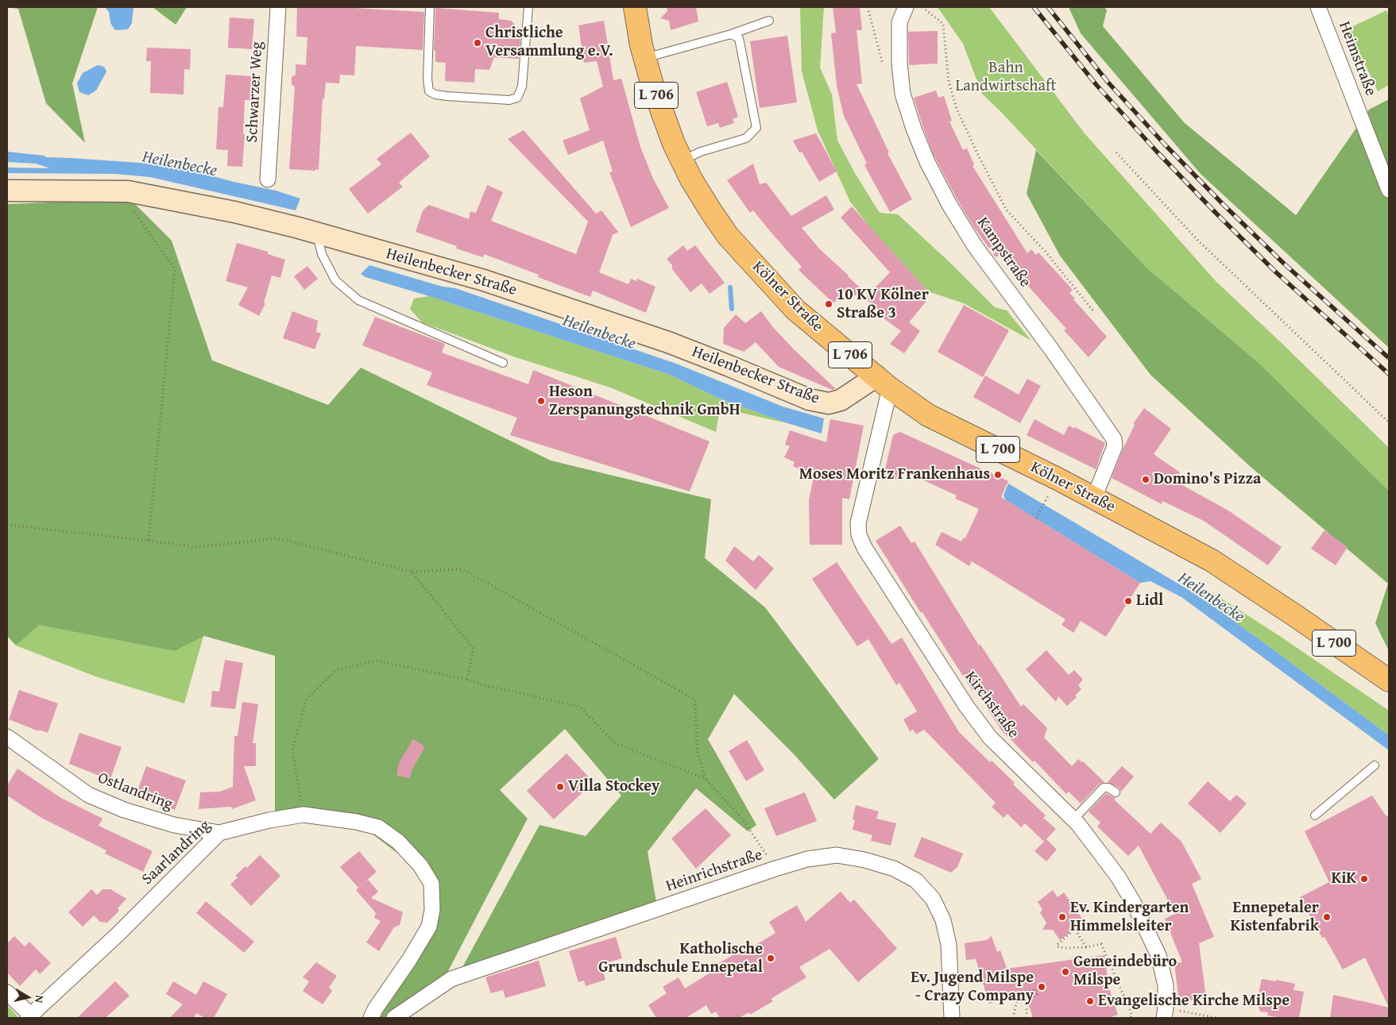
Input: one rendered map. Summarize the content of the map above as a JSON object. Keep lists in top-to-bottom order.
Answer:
{
  "streets": {
    "main road": [
      "L 706",
      "Heilenbecker Straße",
      "Kölner Straße",
      "L 700"
    ],
    "street": [
      "Heimstraße",
      "Schwarzer Weg",
      "Kampstraße",
      "Kirchstraße",
      "Ostlandring",
      "Saarlandring",
      "Heinrichstraße"
    ]
  },
  "crossings": [
    ["Kampstraße", "Kölner Straße"],
    ["Heilenbecker Straße", "Kölner Straße"],
    ["Heilenbecker Straße", "Kirchstraße"],
    ["Kölner Straße", "Kirchstraße"],
    ["Ostlandring", "Saarlandring"]
  ],
  "water": ["Heilenbecke"],
  "parks": ["Bahn Landwirtschaft"],
  "places": [
    "Christliche Versammlung e.V.",
    "10 KV Kölner Straße 3",
    "Heson Zerspanungstechnik GmbH",
    "Moses Moritz Frankenhaus",
    "Domino's Pizza",
    "Lidl",
    "Villa Stockey",
    "KiK",
    "Ev. Kindergarten Himmelsleiter",
    "Ennepetaler Kistenfabrik",
    "Katholische Grundschule Ennepetal",
    "Gemeindebüro Milspe",
    "Ev. Jugend Milspe - Crazy Company",
    "Evangelische Kirche Milspe"
  ],
  "north": "right"
}
